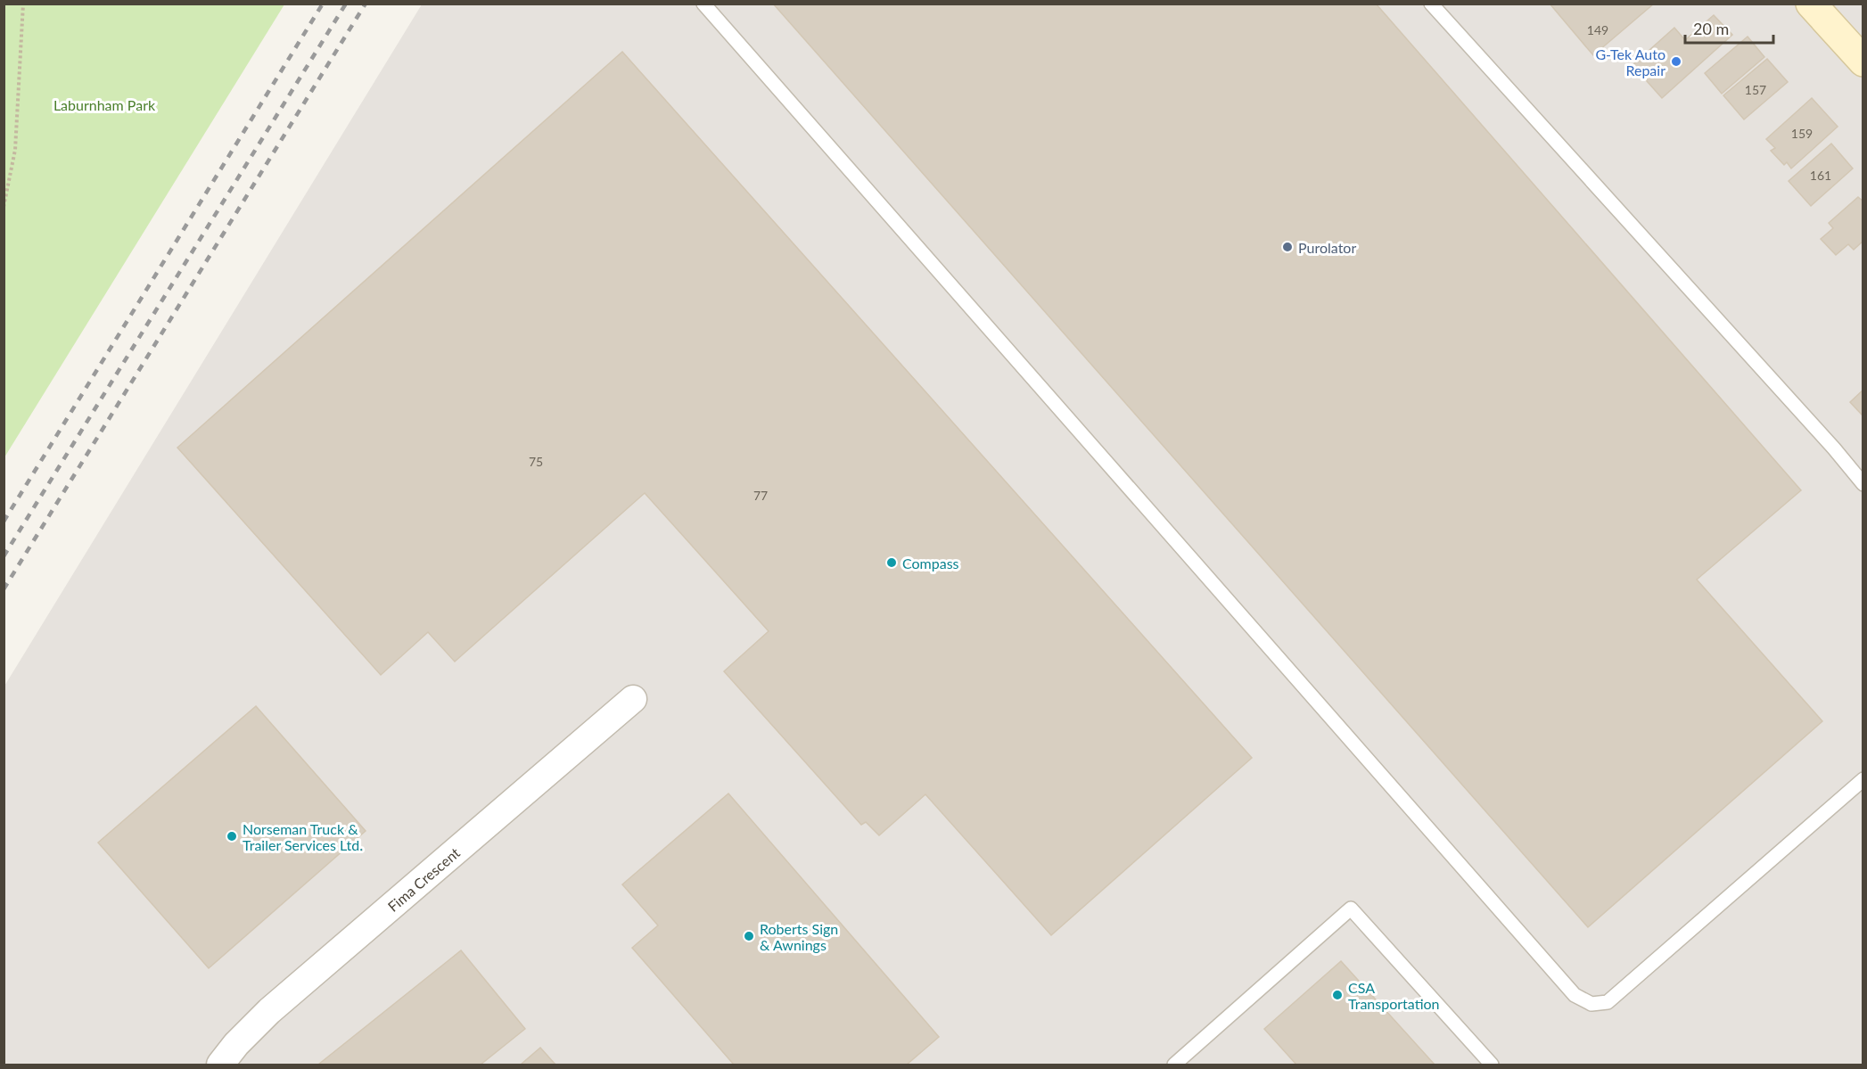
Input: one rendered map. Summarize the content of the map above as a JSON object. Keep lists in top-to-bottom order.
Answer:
{
  "streets": {
    "street": ["Fima Crescent"]
  },
  "parks": ["Laburnham Park"],
  "places": [
    "G-Tek Auto Repair",
    "Purolator",
    "Compass",
    "Norseman Truck & Trailer Services Ltd.",
    "Roberts Sign & Awnings",
    "CSA Transportation"
  ],
  "house_numbers": [
    "149",
    "157",
    "159",
    "161",
    "75",
    "77"
  ],
  "scale_bar": "20 m"
}
